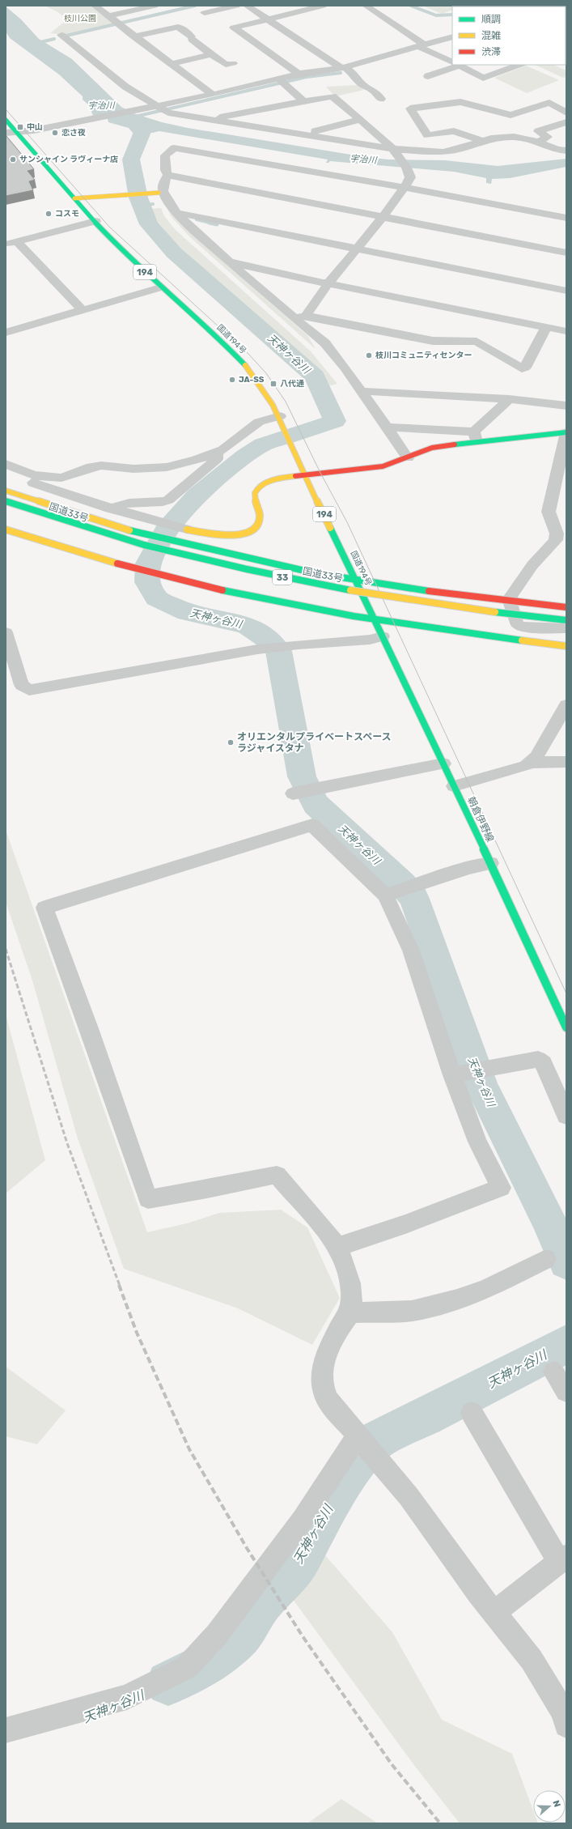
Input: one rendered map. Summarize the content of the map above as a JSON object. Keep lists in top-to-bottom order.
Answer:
{
  "streets": {
    "main road": [
      "194",
      "国道194号",
      "国道33号",
      "33",
      "朝倉伊野線"
    ]
  },
  "crossings": [
    ["国道194号", "朝倉伊野線"]
  ],
  "water": ["宇治川", "天神ヶ谷川"],
  "parks": ["枝川公園"],
  "places": {
    "transit": ["中山", "八代通"],
    "other": [
      "恋さ夜",
      "サンシャイン ラヴィーナ店",
      "コスモ",
      "枝川コミュニティセンター",
      "JA-SS",
      "オリエンタルプライベートスペース ラジャイスタナ"
    ]
  },
  "legend": ["順調", "混雑", "渋滞"],
  "north": "right"
}
